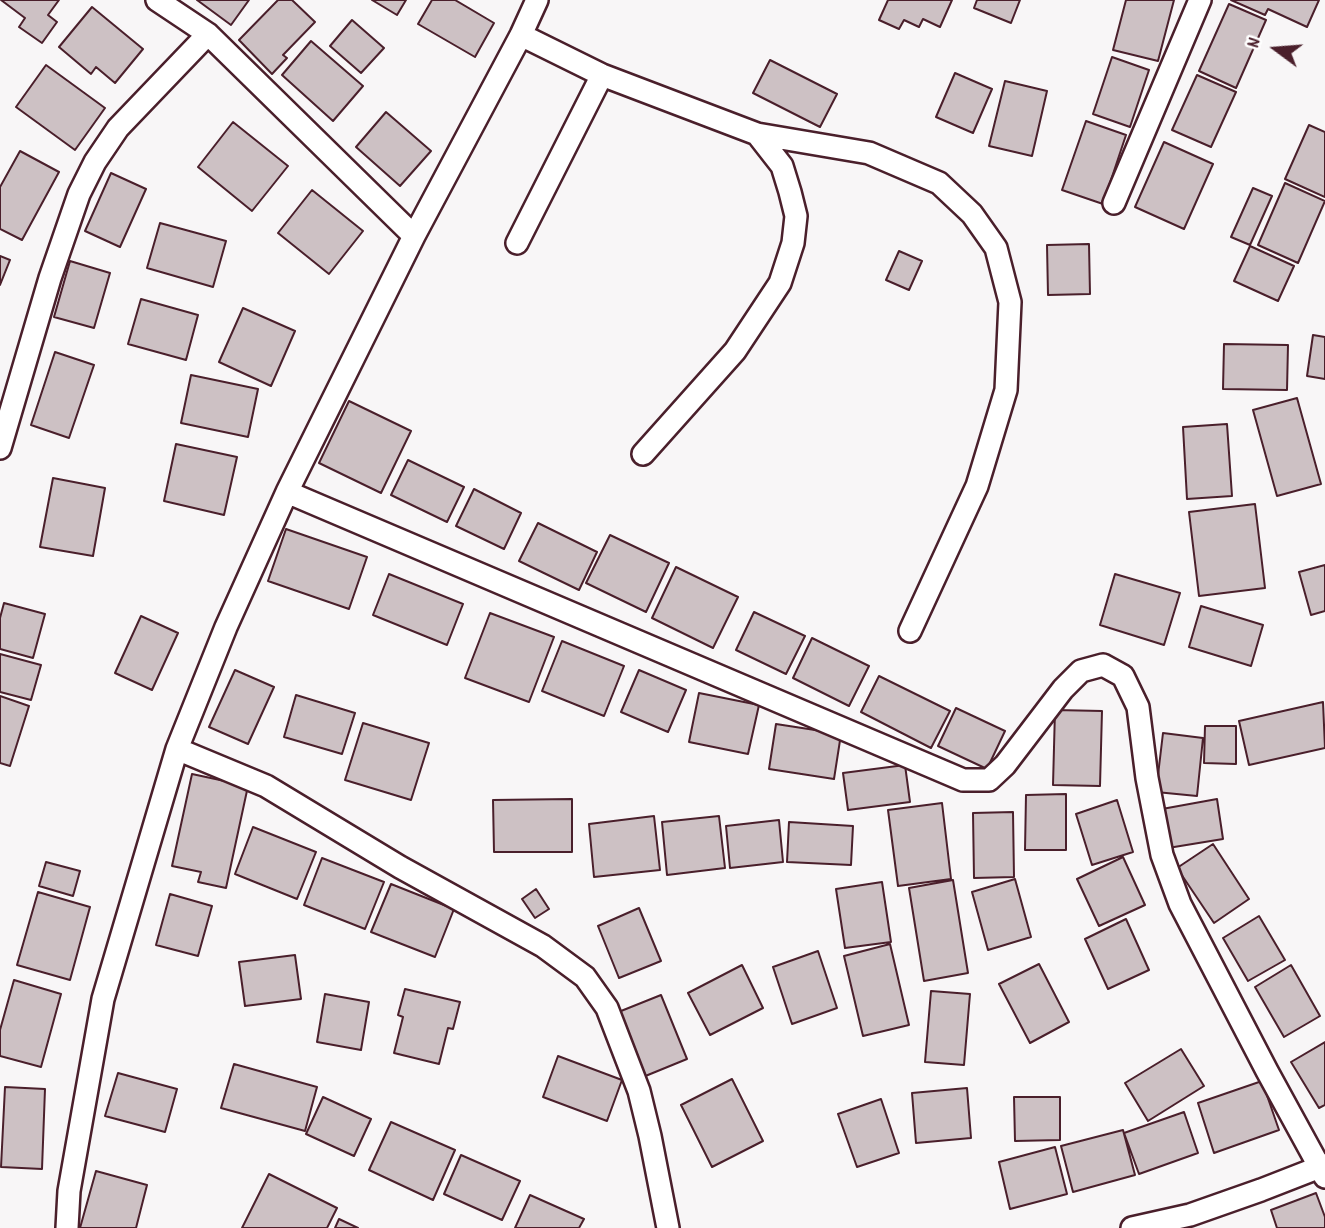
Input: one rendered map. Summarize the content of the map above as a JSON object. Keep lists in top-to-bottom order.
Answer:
{
  "north": "left"
}
